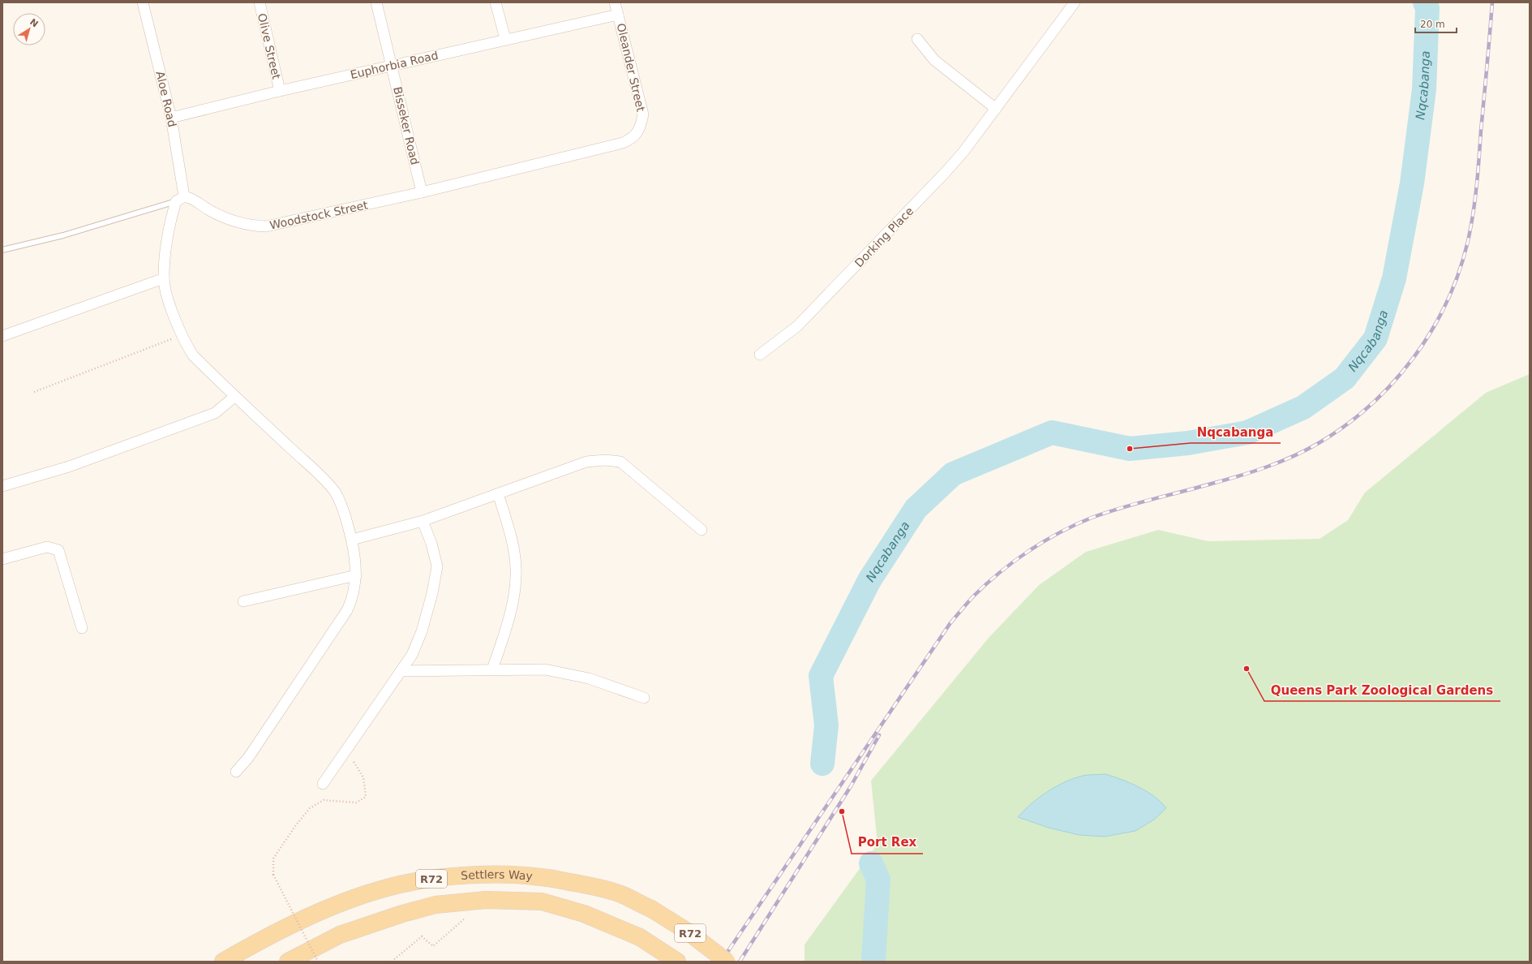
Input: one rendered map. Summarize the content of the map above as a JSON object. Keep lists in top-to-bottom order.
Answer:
{
  "streets": {
    "main road": ["Settlers Way", "R72"],
    "street": [
      "Olive Street",
      "Euphorbia Road",
      "Oleander Street",
      "Aloe Road",
      "Bisseker Road",
      "Woodstock Street",
      "Dorking Place"
    ]
  },
  "crossings": [
    ["Olive Street", "Euphorbia Road"],
    ["Euphorbia Road", "Oleander Street"],
    ["Euphorbia Road", "Aloe Road"],
    ["Euphorbia Road", "Bisseker Road"],
    ["Oleander Street", "Woodstock Street"],
    ["Aloe Road", "Woodstock Street"],
    ["Bisseker Road", "Woodstock Street"]
  ],
  "water": ["Nqcabanga"],
  "places": ["Nqcabanga", "Queens Park Zoological Gardens", "Port Rex"],
  "scale_bar": "20 m",
  "north": "top right"
}
